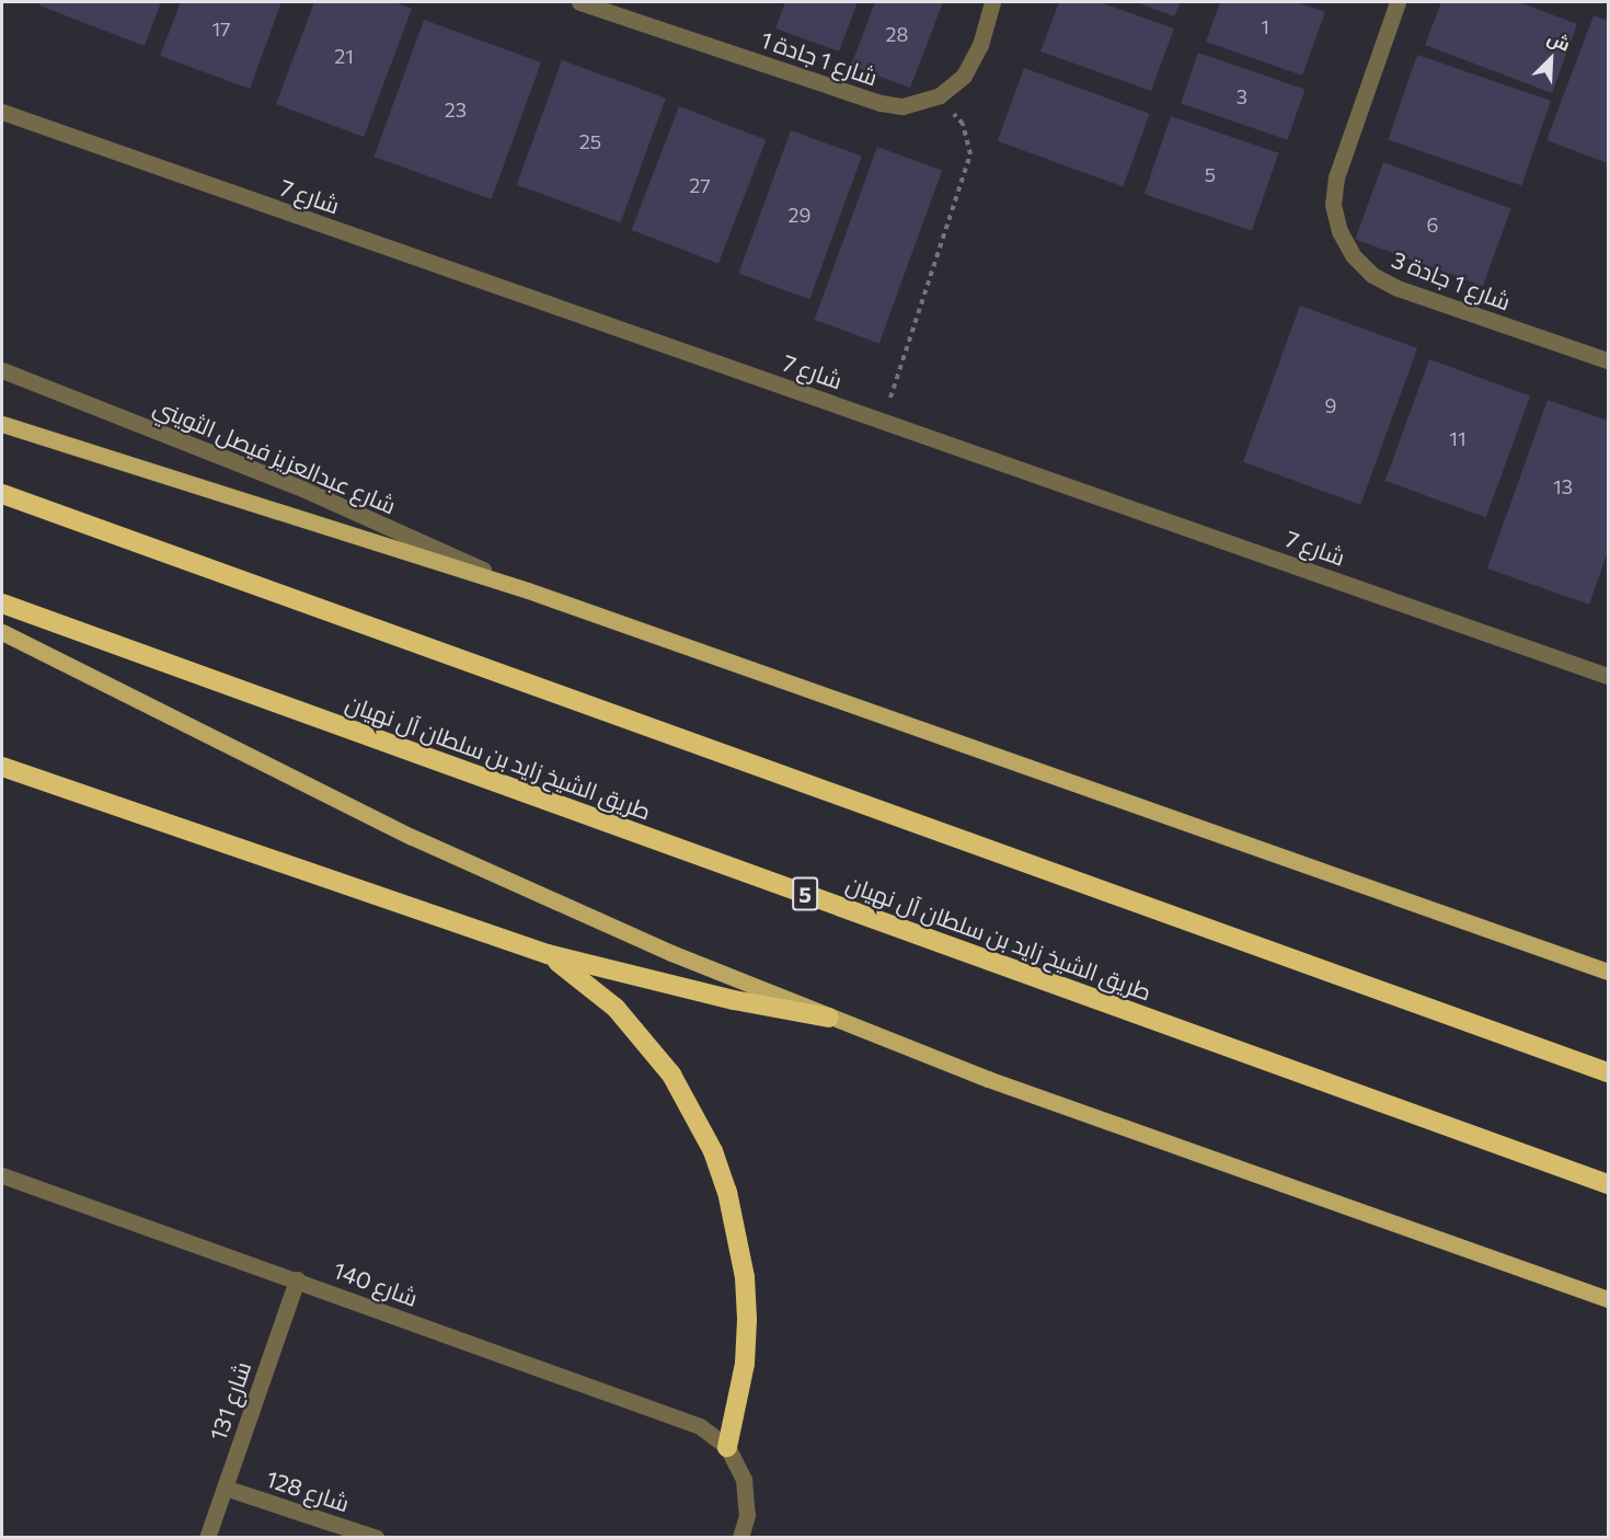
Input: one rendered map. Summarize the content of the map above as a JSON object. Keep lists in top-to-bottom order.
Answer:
{
  "streets": {
    "highway": ["طريق الشيخ زايد بن سلطان آل نهيان", "5"],
    "street": [
      "شارع 1 جادة 1",
      "شارع 7",
      "شارع 1 جادة 3",
      "شارع عبدالعزيز فيصل الثويني",
      "شارع 140",
      "شارع 131",
      "شارع 128"
    ]
  },
  "crossings": [
    ["شارع 140", "شارع 131"],
    ["شارع 131", "شارع 128"]
  ],
  "house_numbers": [
    "1",
    "17",
    "28",
    "21",
    "3",
    "23",
    "25",
    "5",
    "27",
    "29",
    "6",
    "9",
    "11",
    "13"
  ],
  "north": "top right"
}
